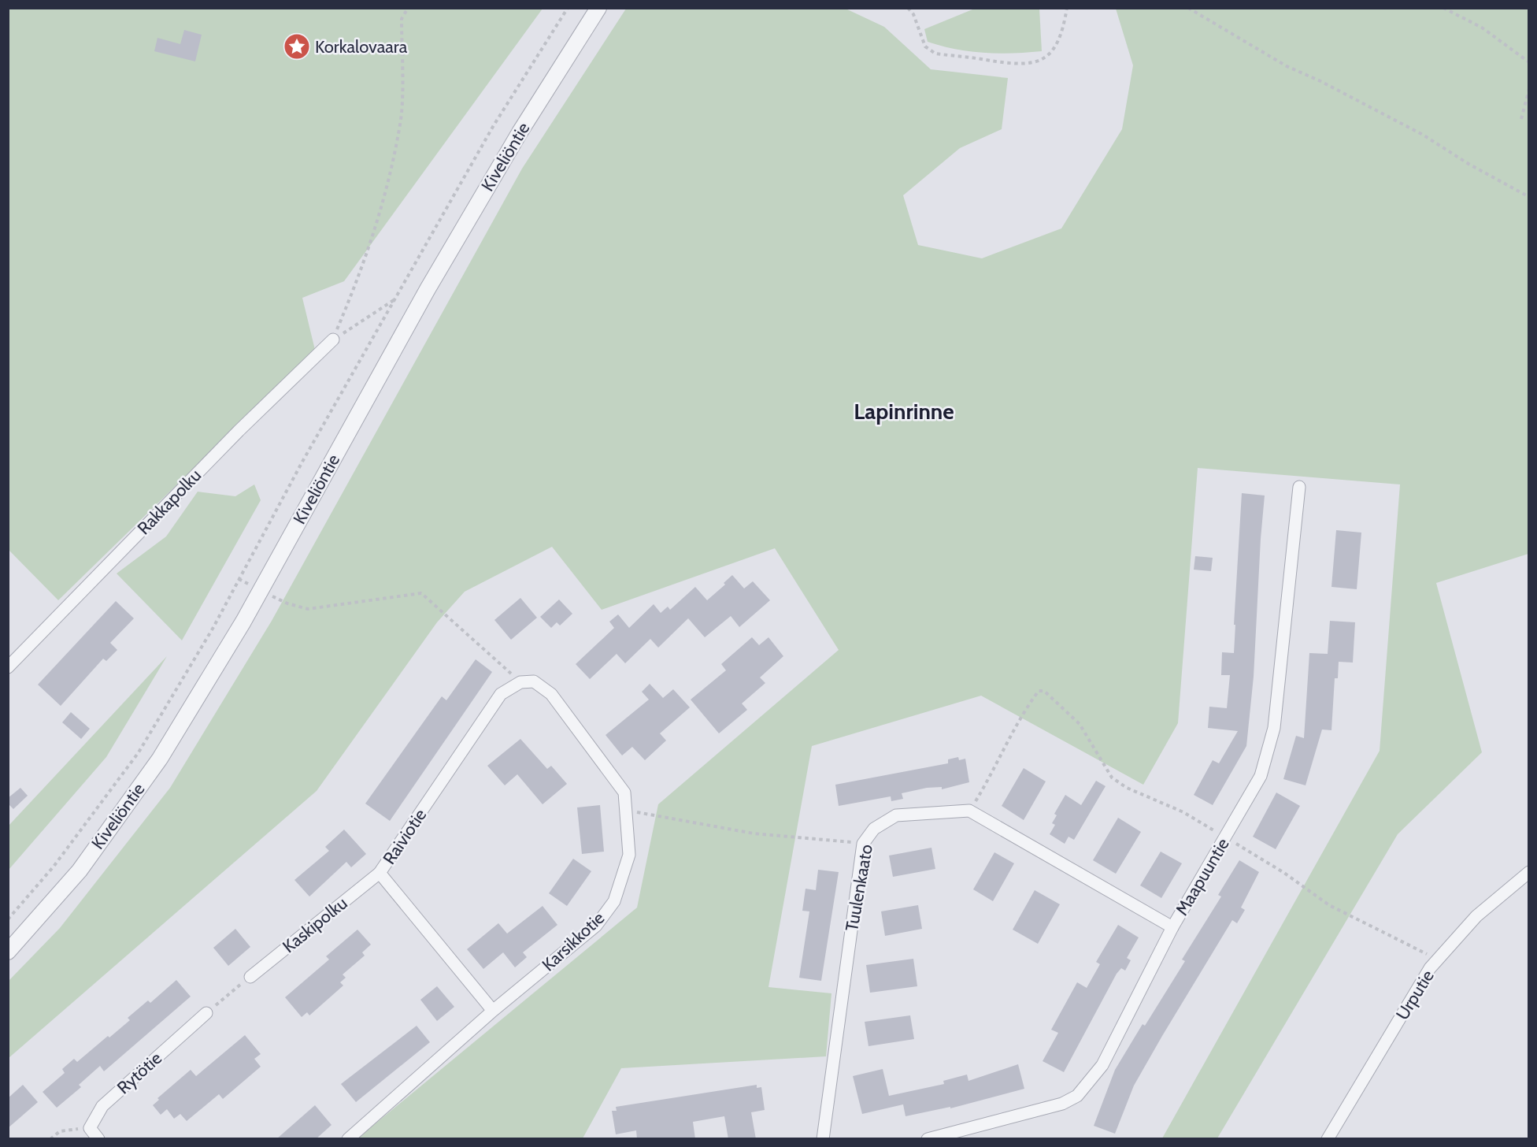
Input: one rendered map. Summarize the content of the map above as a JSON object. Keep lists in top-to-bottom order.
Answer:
{
  "streets": {
    "street": [
      "Kiveliöntie",
      "Rakkapolku",
      "Raiviotie",
      "Maapuuntie",
      "Tuulenkaato",
      "Kaskipolku",
      "Karsikkotie",
      "Urputie",
      "Rytötie"
    ]
  },
  "crossings": [
    ["Raiviotie", "Kaskipolku"],
    ["Raiviotie", "Karsikkotie"]
  ],
  "districts": ["Lapinrinne"],
  "places": {
    "place": ["Korkalovaara"]
  }
}
